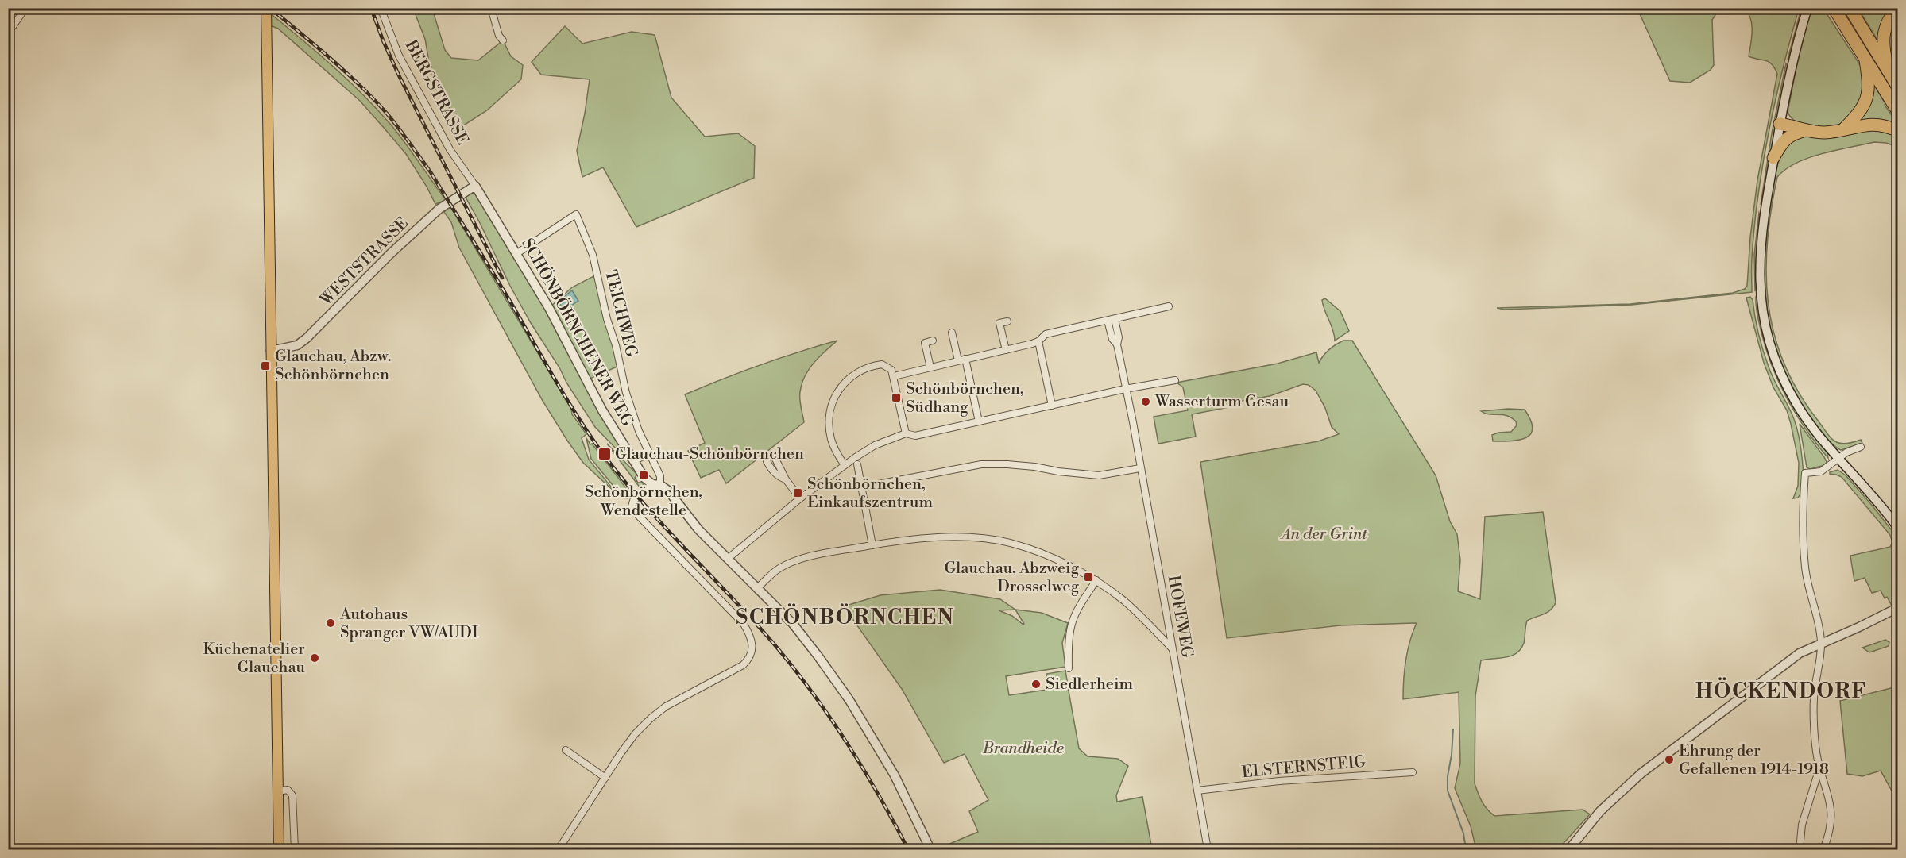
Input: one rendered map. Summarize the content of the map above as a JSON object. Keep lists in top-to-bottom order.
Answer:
{
  "streets": {
    "street": [
      "BERGSTRASSE",
      "WESTSTRASSE",
      "TEICHWEG",
      "SCHÖNBÖRNCHENER WEG",
      "HOFEWEG",
      "ELSTERNSTEIG"
    ]
  },
  "crossings": [
    ["BERGSTRASSE", "WESTSTRASSE"],
    ["BERGSTRASSE", "SCHÖNBÖRNCHENER WEG"],
    ["WESTSTRASSE", "SCHÖNBÖRNCHENER WEG"],
    ["TEICHWEG", "SCHÖNBÖRNCHENER WEG"],
    ["HOFEWEG", "ELSTERNSTEIG"]
  ],
  "districts": ["SCHÖNBÖRNCHEN", "HÖCKENDORF"],
  "parks": ["An der Grint", "Brandheide"],
  "places": {
    "transit": [
      "Glauchau, Abzw. Schönbörnchen",
      "Schönbörnchen, Südhang",
      "Glauchau-Schönbörnchen",
      "Schönbörnchen, Wendestelle",
      "Schönbörnchen, Einkaufszentrum",
      "Glauchau, Abzweig Drosselweg"
    ],
    "other": [
      "Wasserturm Gesau",
      "Autohaus Spranger VW/AUDI",
      "Küchenatelier Glauchau",
      "Siedlerheim",
      "Ehrung der Gefallenen 1914-1918"
    ]
  }
}
